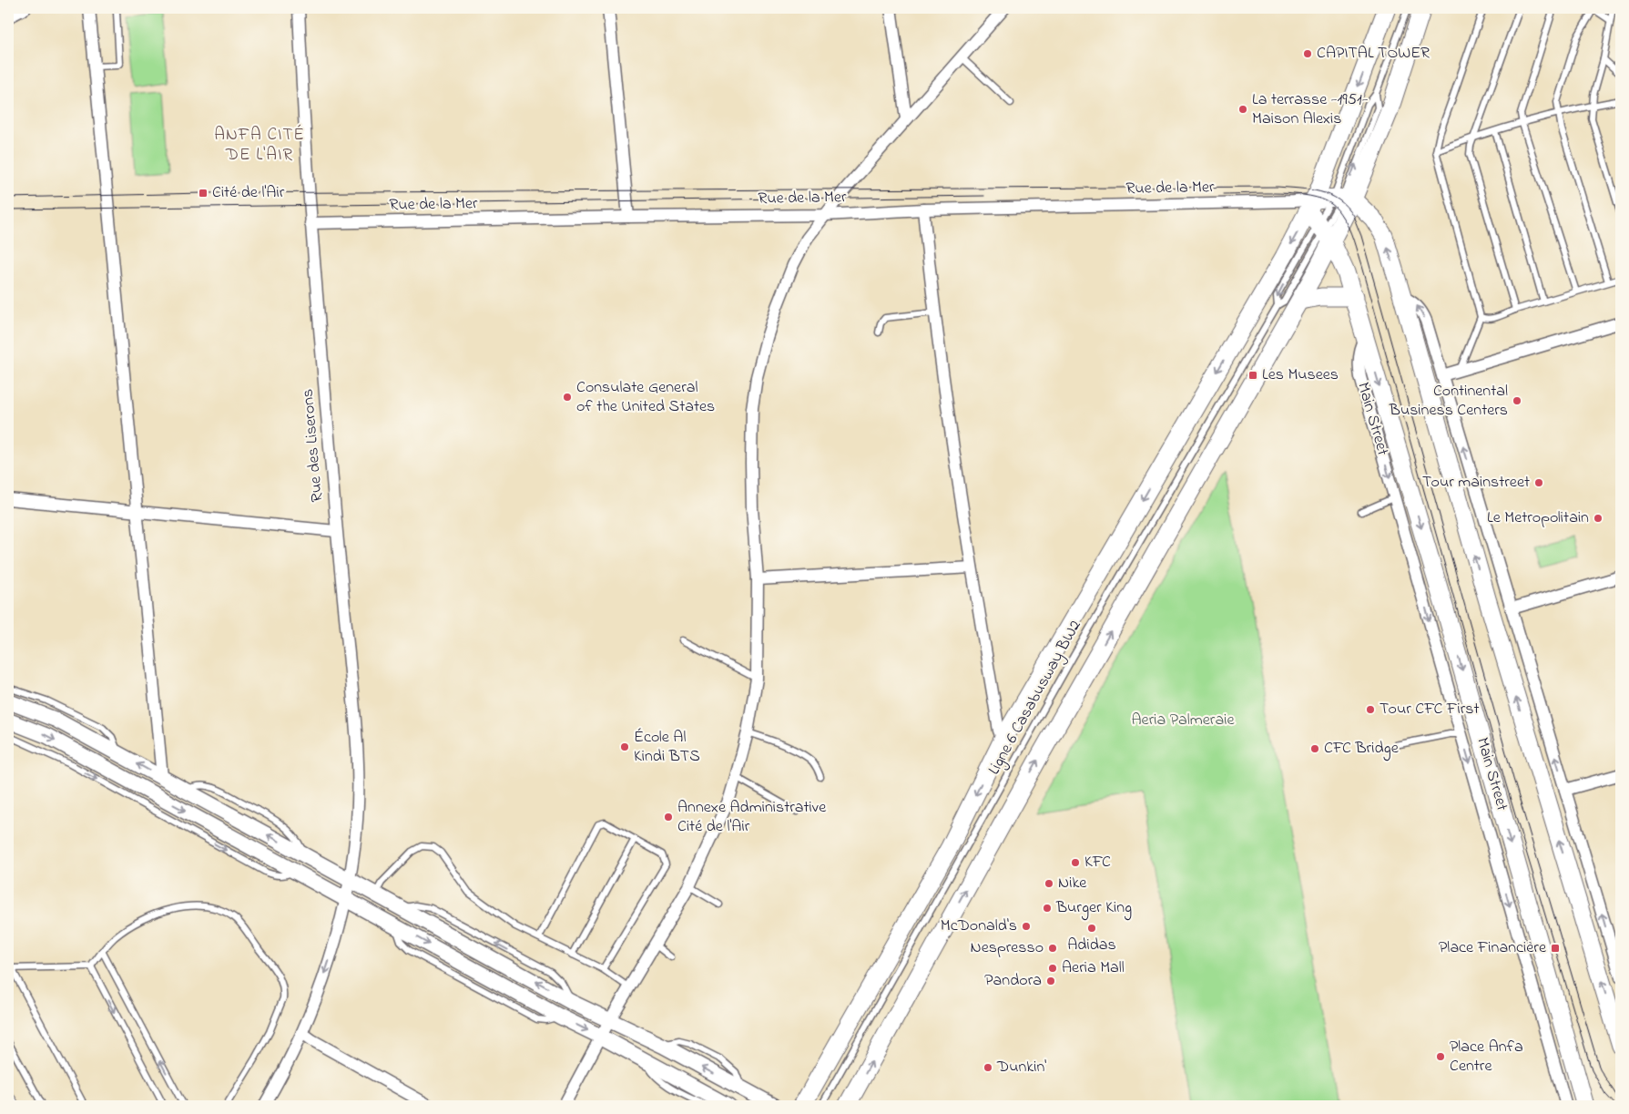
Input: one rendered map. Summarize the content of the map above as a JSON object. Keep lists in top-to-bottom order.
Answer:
{
  "streets": {
    "main road": ["Main Street"],
    "street": ["Rue de la Mer", "Rue des Liserons"],
    "lane": ["Ligne 6 Casabusway BW2"]
  },
  "crossings": [
    ["Rue de la Mer", "Main Street"],
    ["Rue de la Mer", "Rue des Liserons"],
    ["Rue de la Mer", "Ligne 6 Casabusway BW2"],
    ["Main Street", "Ligne 6 Casabusway BW2"]
  ],
  "districts": ["ANFA CITÉ DE L'AIR"],
  "parks": ["Aeria Palmeraie"],
  "places": {
    "other": [
      "CAPITAL TOWER",
      "La terrasse -1951- Maison Alexis",
      "Consulate General of the United States",
      "Continental Business Centers",
      "Tour mainstreet",
      "Le Metropolitain",
      "Tour CFC First",
      "École Al Kindi BTS",
      "CFC Bridge",
      "Annexe Administrative Cité de l'Air",
      "KFC",
      "Nike",
      "Burger King",
      "McDonald's",
      "Adidas",
      "Nespresso",
      "Aeria Mall",
      "Pandora",
      "Place Anfa Centre",
      "Dunkin'"
    ],
    "transit": ["Cité de l'Air", "Les Musees", "Place Financière"]
  }
}
